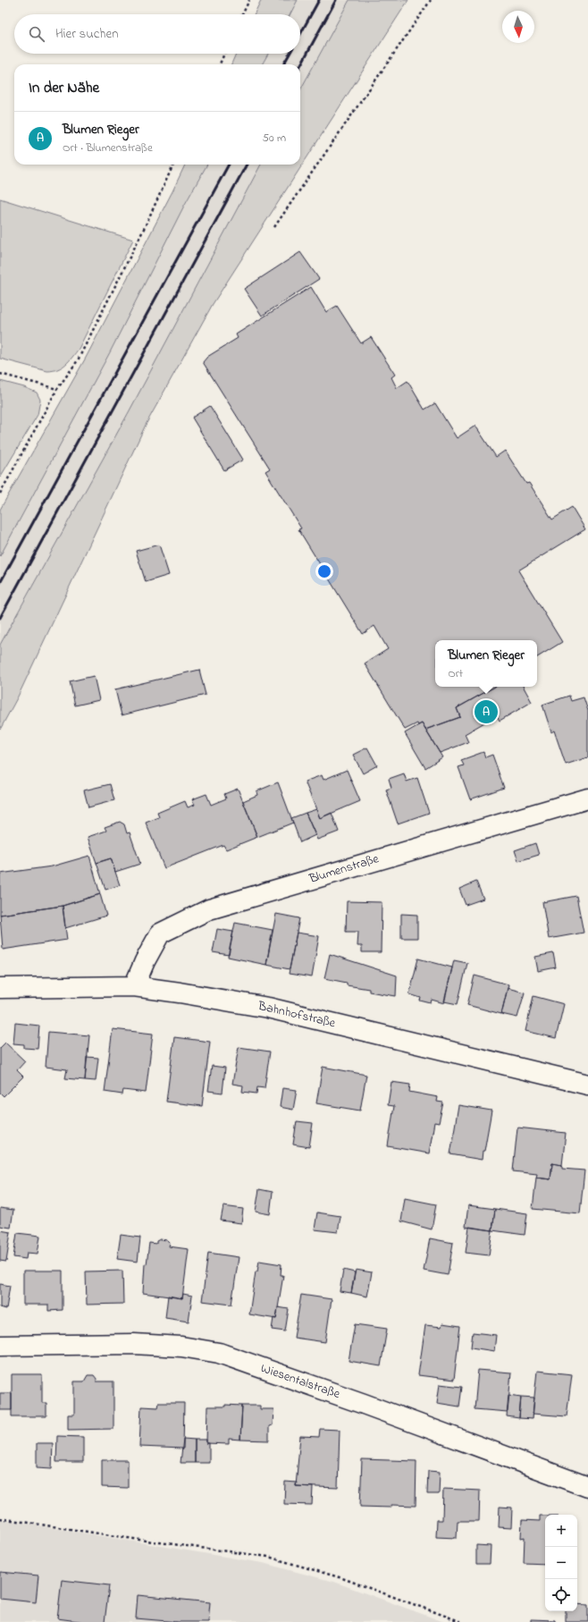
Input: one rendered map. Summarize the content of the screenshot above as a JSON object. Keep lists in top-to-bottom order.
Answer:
{
  "streets": {
    "street": ["Blumenstraße", "Bahnhofstraße", "Wiesentalstraße"]
  },
  "crossings": [
    ["Blumenstraße", "Bahnhofstraße"]
  ],
  "north": "bottom",
  "page": {
    "search": "Hier suchen",
    "heading": "In der Nähe",
    "list": [
      {
        "mark": "A",
        "name": "Blumen Rieger",
        "note": "Ort · Blumenstraße",
        "value": "50 m"
      }
    ],
    "popup": ["Blumen Rieger", "Ort"],
    "pins": "A",
    "map_buttons": ["+", "−"]
  }
}
